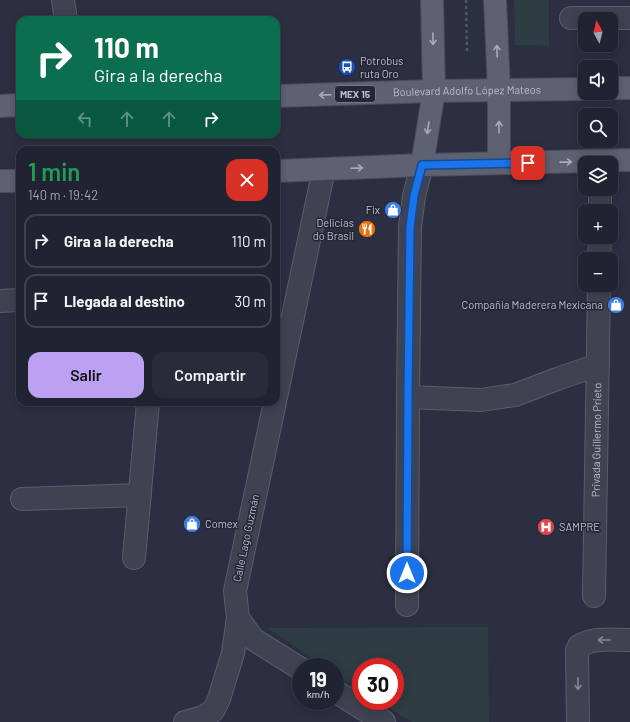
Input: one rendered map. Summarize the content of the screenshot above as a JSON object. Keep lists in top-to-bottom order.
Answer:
{
  "streets": {
    "main road": ["Boulevard Adolfo López Mateos", "MEX 15"],
    "street": ["Privada Guillermo Prieto", "Calle Lago Guzmán"]
  },
  "places": {
    "bus stop": ["Potrobus ruta Oro"],
    "shop": ["Fix", "Compañia Maderera Mexicana", "Comex"],
    "restaurant": ["Delicias do Brasil"],
    "hospital": ["SAMPRE"]
  },
  "north": "top",
  "page": {
    "map_buttons": ["+", "−"],
    "turn": ["110 m", "Gira a la derecha"],
    "heading": ["1 min", "140 m · 19:42"],
    "list": [
      {
        "name": "Gira a la derecha",
        "value": "110 m"
      },
      {
        "name": "Llegada al destino",
        "value": "30 m"
      }
    ],
    "buttons": ["Salir", "Compartir"],
    "speed": "19 km/h",
    "limit": "30"
  }
}
